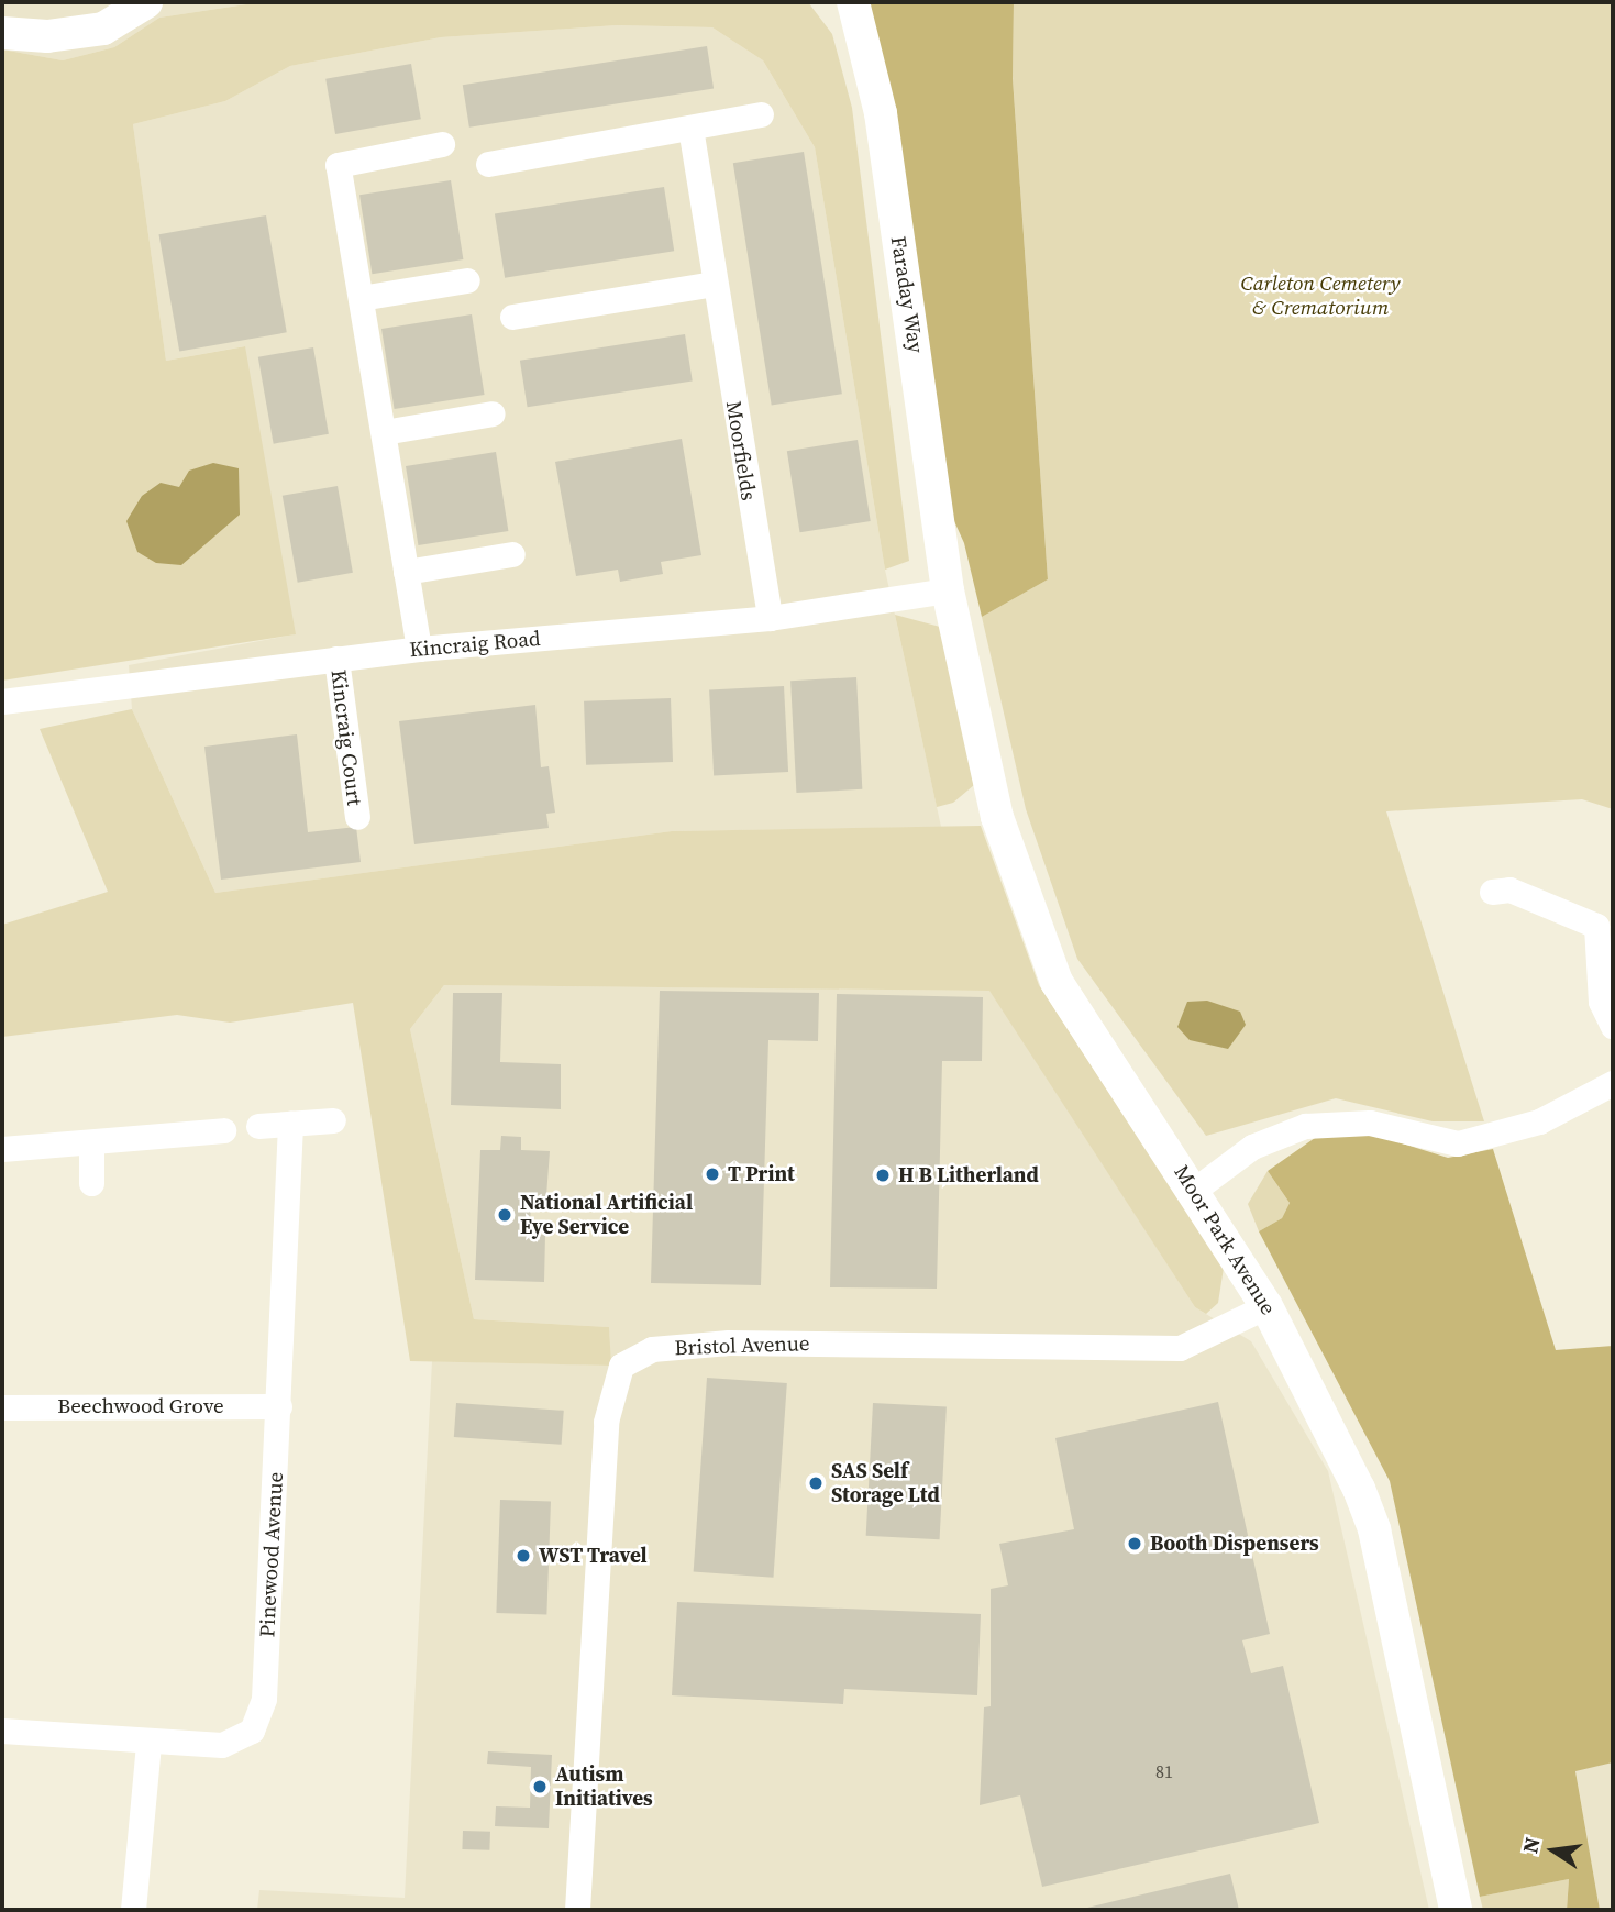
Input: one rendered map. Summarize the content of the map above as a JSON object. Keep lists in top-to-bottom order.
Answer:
{
  "streets": {
    "street": [
      "Faraday Way",
      "Moorfields",
      "Kincraig Road",
      "Kincraig Court",
      "Moor Park Avenue",
      "Bristol Avenue",
      "Beechwood Grove",
      "Pinewood Avenue"
    ]
  },
  "crossings": [
    ["Faraday Way", "Kincraig Road"],
    ["Faraday Way", "Moor Park Avenue"],
    ["Moorfields", "Kincraig Road"],
    ["Kincraig Road", "Kincraig Court"],
    ["Kincraig Road", "Moor Park Avenue"],
    ["Moor Park Avenue", "Bristol Avenue"],
    ["Beechwood Grove", "Pinewood Avenue"]
  ],
  "parks": ["Carleton Cemetery & Crematorium"],
  "places": [
    "T Print",
    "H B Litherland",
    "National Artificial Eye Service",
    "SAS Self Storage Ltd",
    "Booth Dispensers",
    "WST Travel",
    "Autism Initiatives"
  ],
  "house_numbers": ["81"],
  "north": "left"
}
